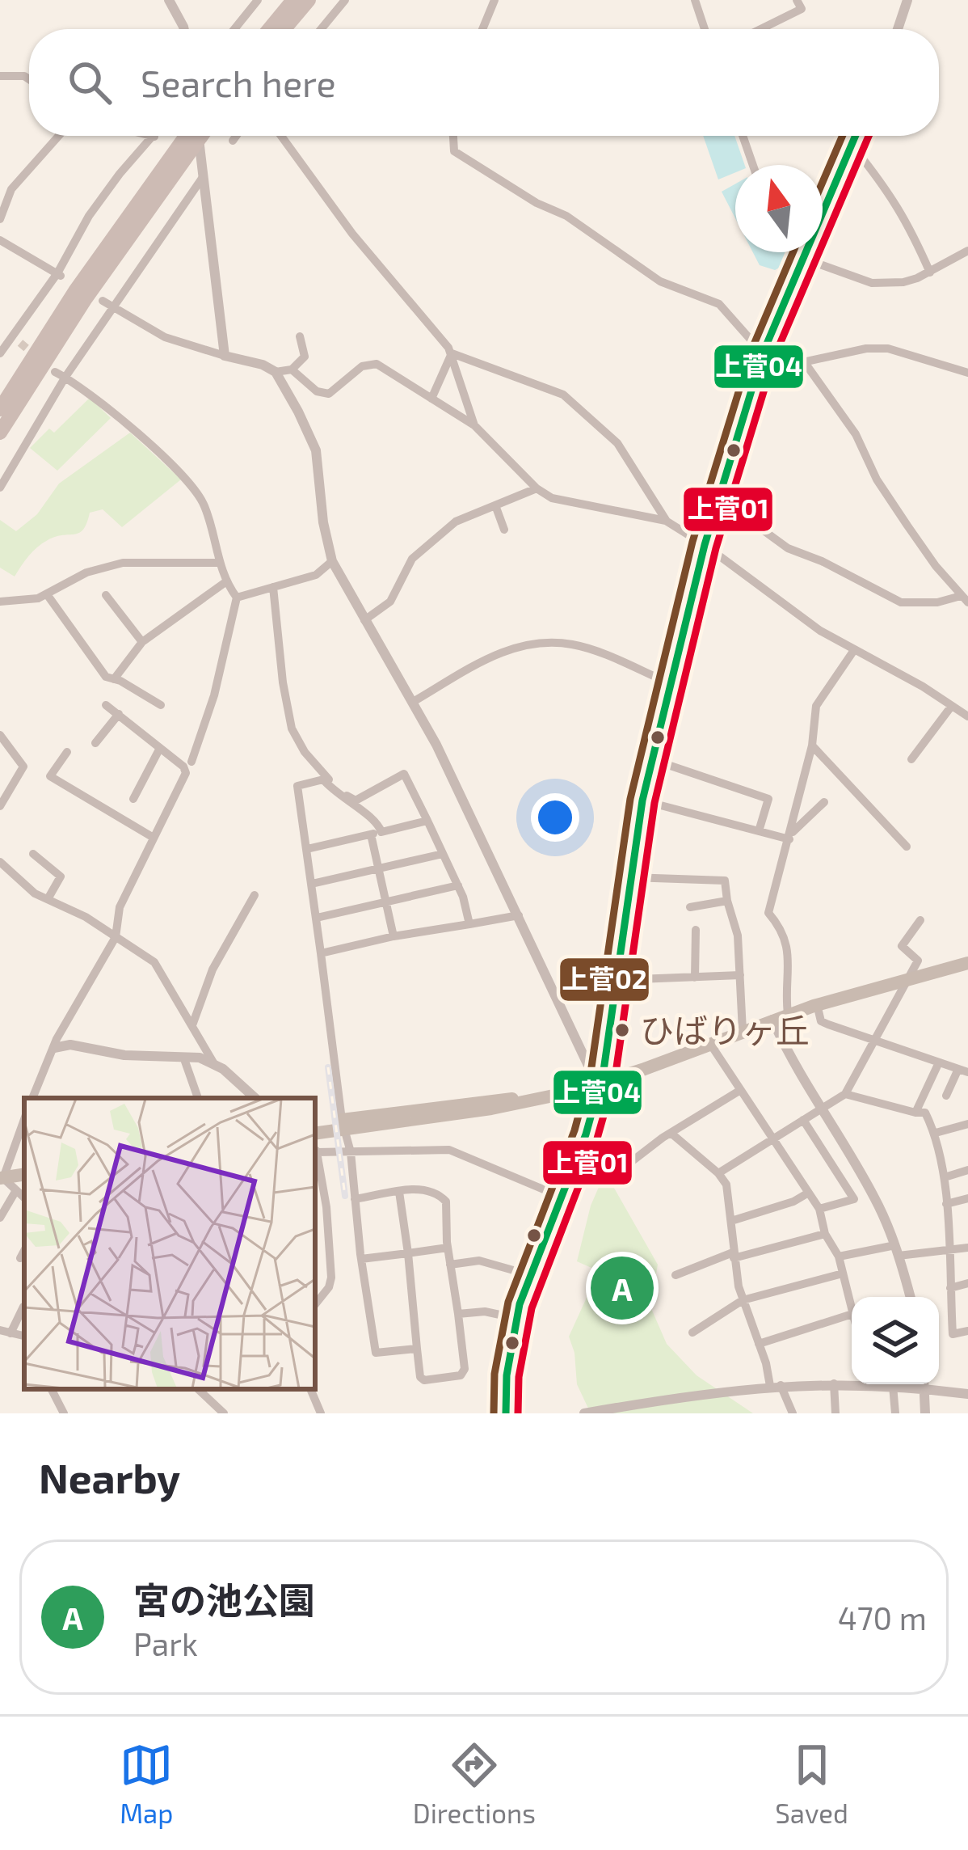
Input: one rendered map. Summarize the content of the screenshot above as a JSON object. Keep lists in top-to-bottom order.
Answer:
{
  "places": ["ひばりヶ丘"],
  "lines": ["transit line 上菅04", "transit line 上菅01", "transit line 上菅02"],
  "north": "top",
  "page": {
    "search": "Search here",
    "pins": "A",
    "heading": "Nearby",
    "list": [
      {
        "mark": "A",
        "name": "宮の池公園",
        "note": "Park",
        "value": "470 m"
      }
    ],
    "nav": ["Map", "Directions", "Saved"]
  }
}
